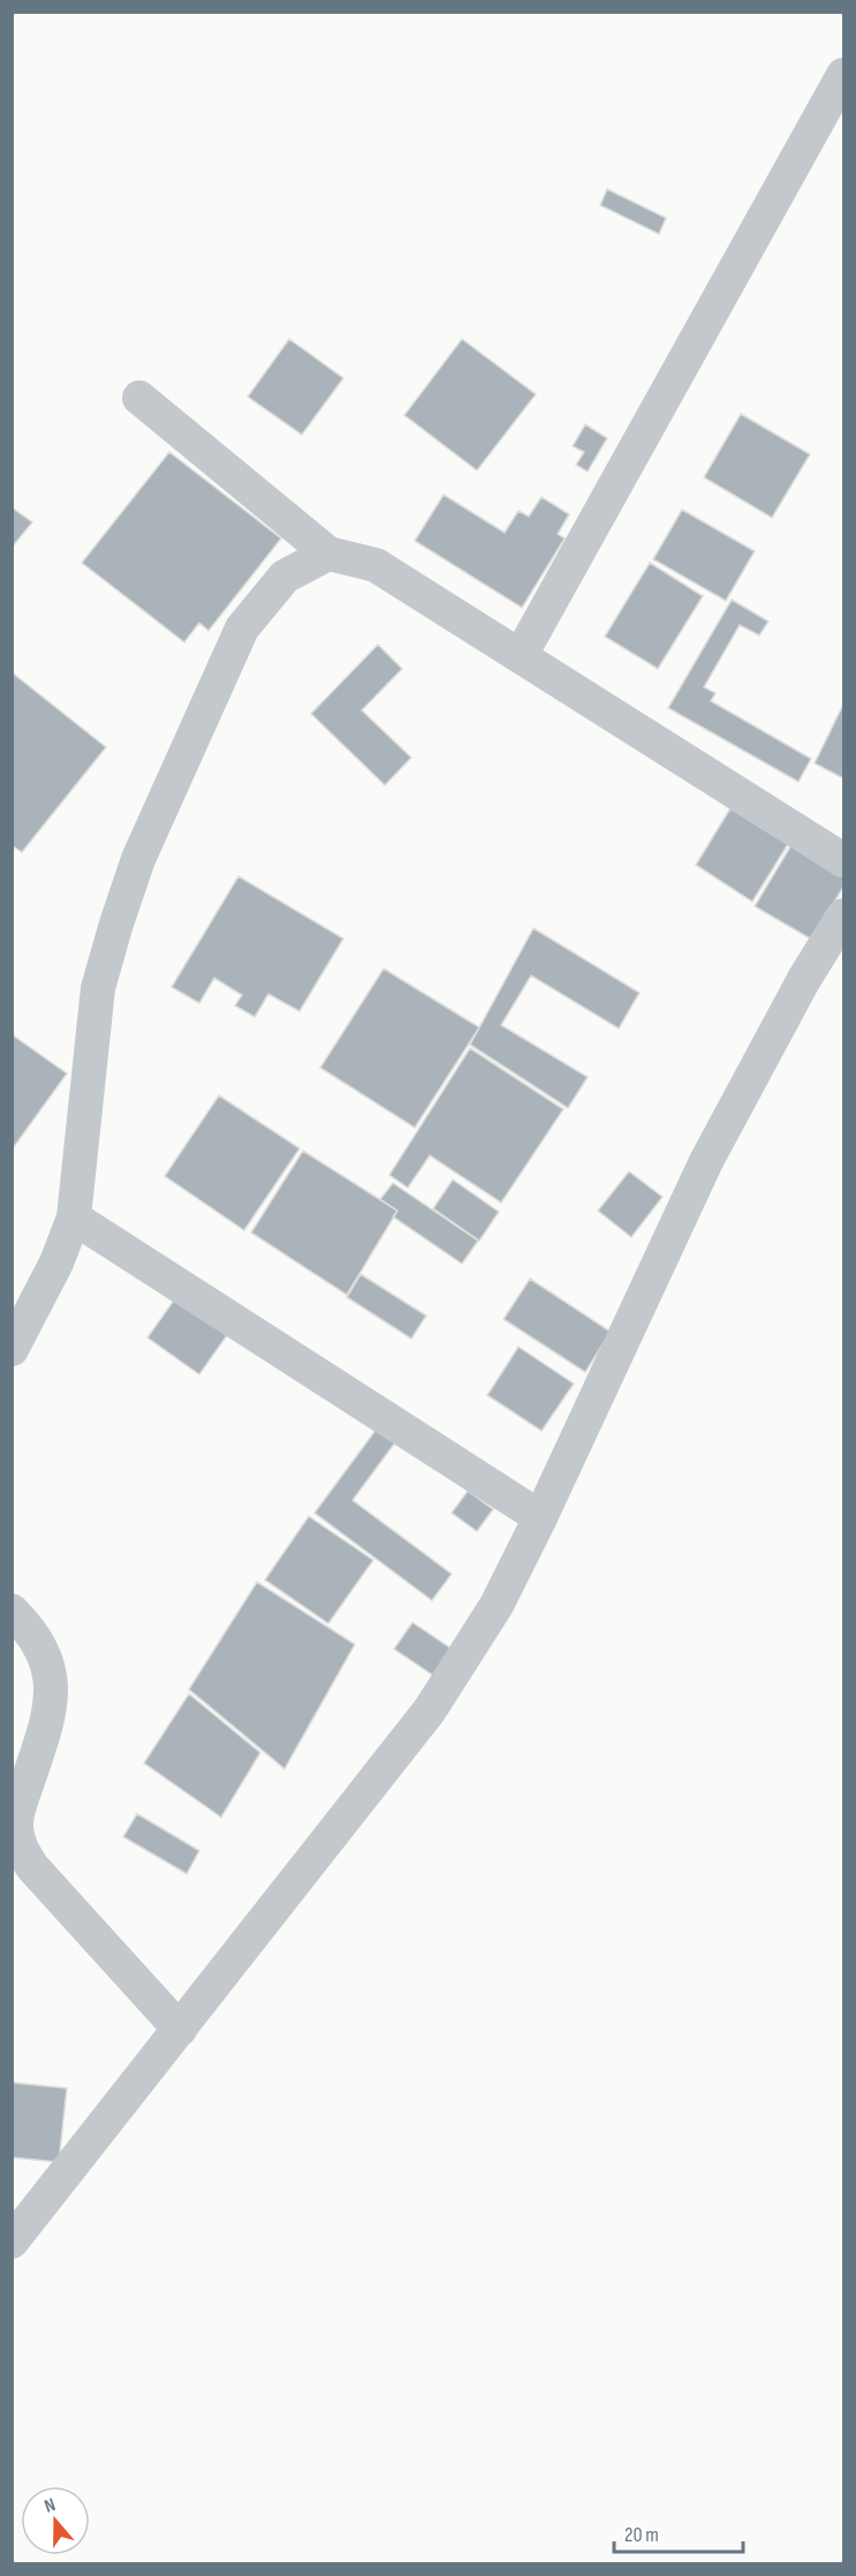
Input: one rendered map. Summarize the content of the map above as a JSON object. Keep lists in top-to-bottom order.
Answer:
{
  "scale_bar": "20 m",
  "north": "top"
}
